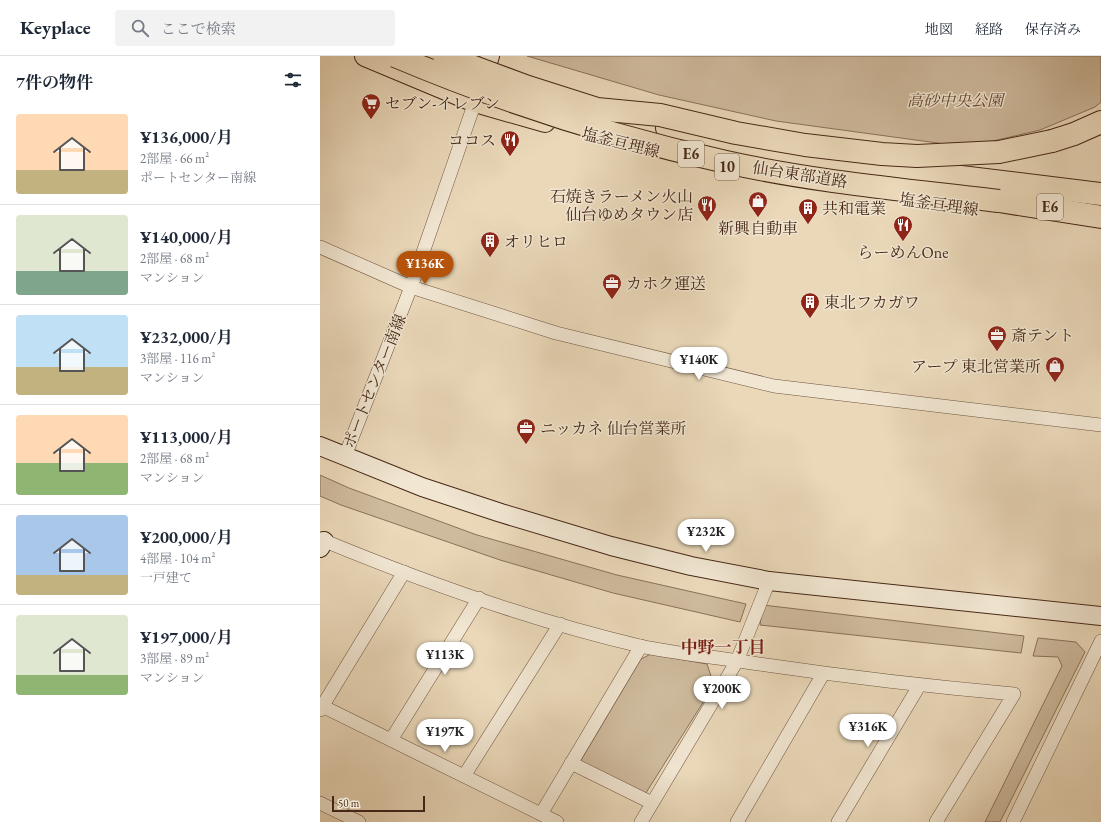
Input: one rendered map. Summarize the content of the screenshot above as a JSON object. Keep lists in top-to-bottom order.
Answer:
{
  "streets": {
    "highway": ["E6", "仙台東部道路"],
    "main road": ["塩釜亘理線", "10"],
    "street": ["ポートセンター南線"]
  },
  "crossings": [
    ["塩釜亘理線", "仙台東部道路"],
    ["塩釜亘理線", "ポートセンター南線"]
  ],
  "districts": ["中野一丁目"],
  "parks": ["高砂中央公園"],
  "places": {
    "supermarket": ["セブン-イレブン"],
    "restaurant": ["ココス", "石焼きラーメン火山 仙台ゆめタウン店", "らーめんOne"],
    "shop": ["新興自動車", "アープ 東北営業所"],
    "building": ["共和電業", "オリヒロ", "東北フカガワ"],
    "office": ["カホク運送", "斎テント", "ニッカネ 仙台営業所"]
  },
  "scale_bar": "50 m",
  "page": {
    "header": "Keyplace",
    "search": "ここで検索",
    "nav": ["地図", "経路", "保存済み"],
    "heading": "7件の物件",
    "list": [
      {
        "name": "¥136,000/月",
        "note": "2部屋 · 66 m² · ポートセンター南線"
      },
      {
        "name": "¥140,000/月",
        "note": "2部屋 · 68 m² · マンション"
      },
      {
        "name": "¥232,000/月",
        "note": "3部屋 · 116 m² · マンション"
      },
      {
        "name": "¥113,000/月",
        "note": "2部屋 · 68 m² · マンション"
      },
      {
        "name": "¥200,000/月",
        "note": "4部屋 · 104 m² · 一戸建て"
      },
      {
        "name": "¥197,000/月",
        "note": "3部屋 · 89 m² · マンション"
      }
    ],
    "price": [
      "¥136K",
      "¥140K",
      "¥232K",
      "¥113K",
      "¥200K",
      "¥316K",
      "¥197K"
    ],
    "scale": "50 m"
  }
}
